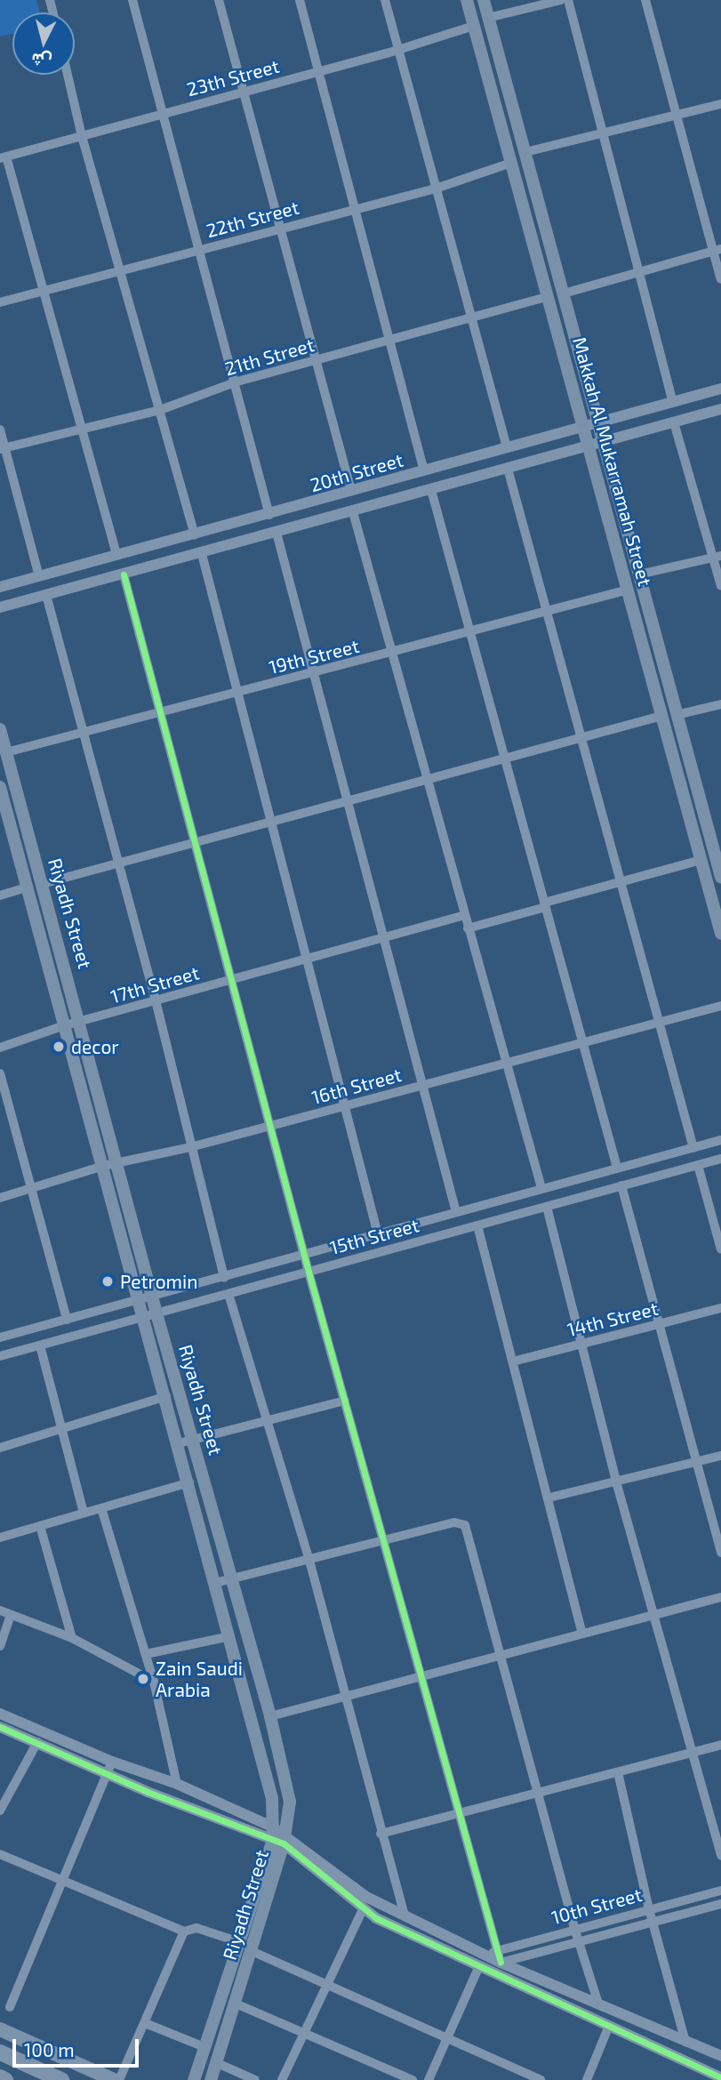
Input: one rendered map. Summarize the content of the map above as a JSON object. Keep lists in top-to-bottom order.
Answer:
{
  "streets": {
    "main road": ["Makkah Al Mukarramah Street", "Riyadh Street"],
    "street": [
      "23th Street",
      "22th Street",
      "21th Street",
      "20th Street",
      "19th Street",
      "17th Street",
      "16th Street",
      "15th Street",
      "14th Street",
      "10th Street"
    ]
  },
  "crossings": [
    ["23th Street", "Makkah Al Mukarramah Street"],
    ["22th Street", "Makkah Al Mukarramah Street"],
    ["21th Street", "Makkah Al Mukarramah Street"],
    ["Makkah Al Mukarramah Street", "20th Street"],
    ["Makkah Al Mukarramah Street", "19th Street"],
    ["19th Street", "Riyadh Street"],
    ["Riyadh Street", "17th Street"],
    ["Riyadh Street", "16th Street"],
    ["Riyadh Street", "15th Street"]
  ],
  "places": ["decor", "Petromin", "Zain Saudi Arabia"],
  "scale_bar": "100 m",
  "north": "bottom"
}
